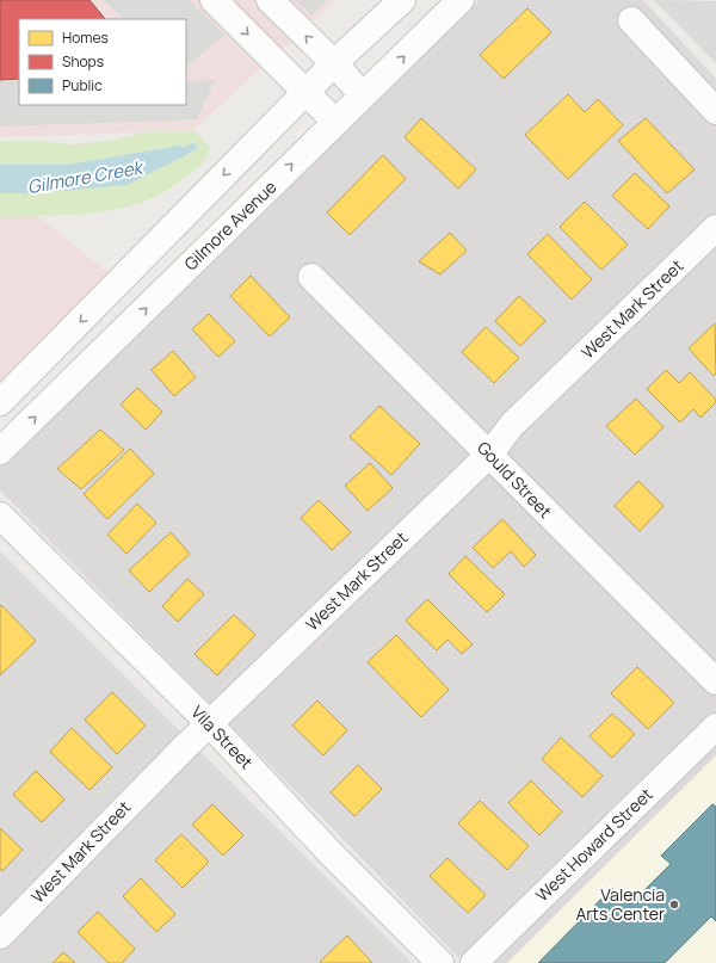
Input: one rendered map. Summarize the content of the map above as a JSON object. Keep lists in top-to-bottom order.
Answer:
{
  "streets": {
    "street": [
      "Gilmore Avenue",
      "West Mark Street",
      "Gould Street",
      "Vila Street",
      "West Howard Street"
    ]
  },
  "crossings": [
    ["West Mark Street", "Gould Street"],
    ["West Mark Street", "Vila Street"]
  ],
  "water": ["Gilmore Creek"],
  "places": ["Valencia Arts Center"],
  "legend": ["Homes", "Shops", "Public"]
}
